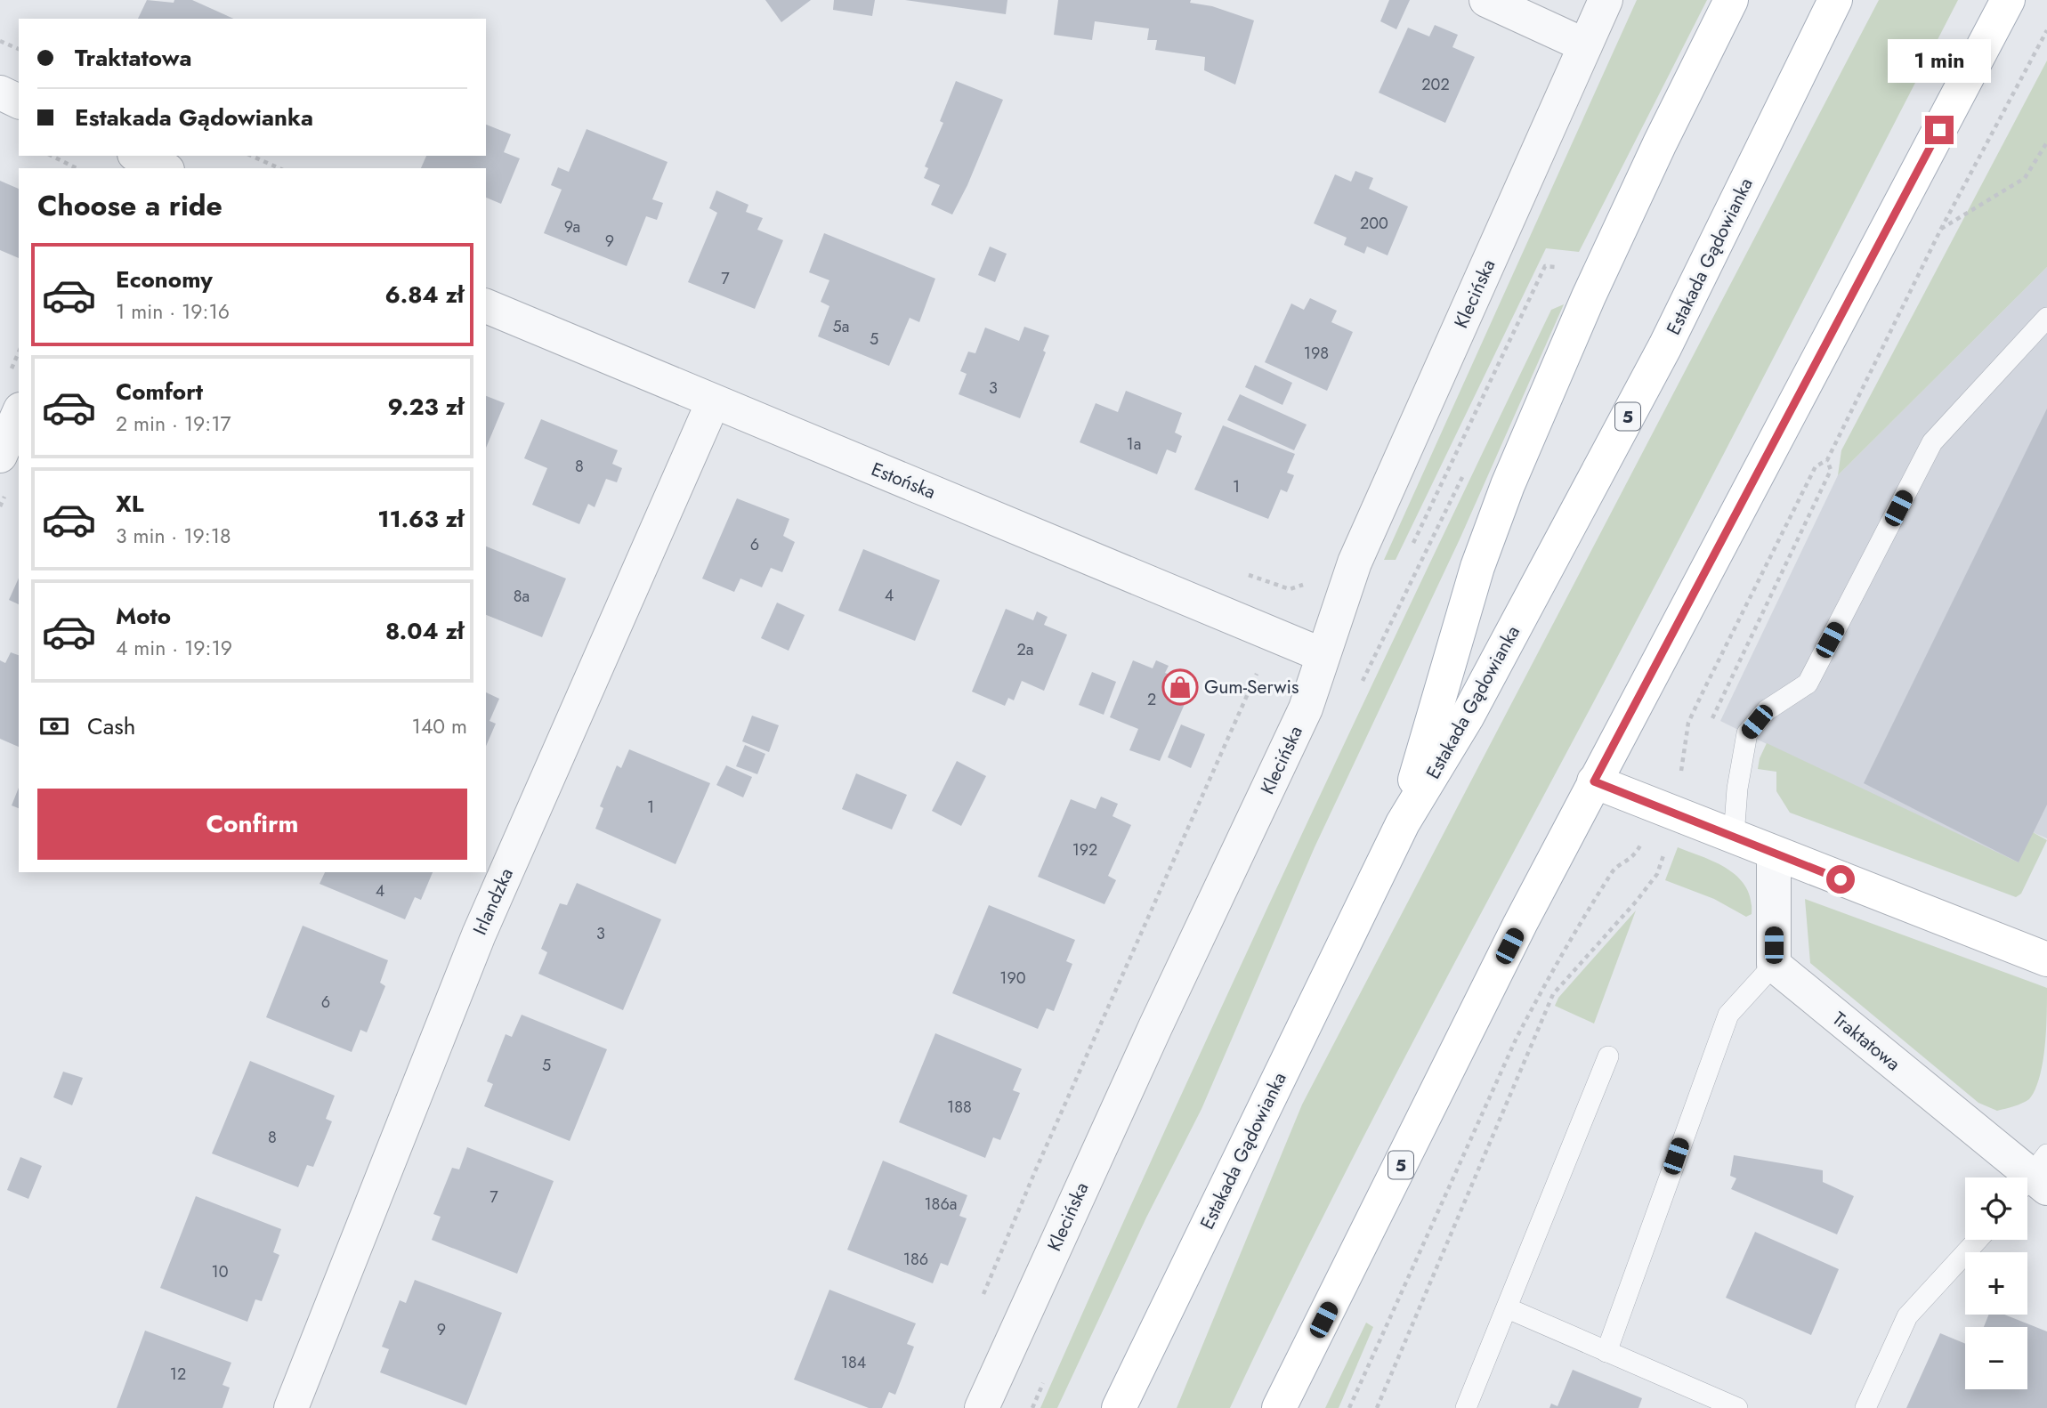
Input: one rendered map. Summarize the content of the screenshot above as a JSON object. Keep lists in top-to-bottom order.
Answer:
{
  "streets": {
    "main road": ["Estakada Gądowianka", "5"],
    "street": [
      "Klecińska",
      "Estońska",
      "Irlandzka",
      "Traktatowa"
    ]
  },
  "crossings": [
    ["Klecińska", "Estońska"],
    ["Estońska", "Irlandzka"]
  ],
  "places": {
    "shop": ["Gum-Serwis"]
  },
  "house_numbers": [
    "202",
    "200",
    "9a",
    "9",
    "7",
    "5a",
    "5",
    "198",
    "3",
    "1a",
    "8",
    "1",
    "6",
    "4",
    "8a",
    "2a",
    "2",
    "1",
    "192",
    "4",
    "3",
    "190",
    "6",
    "5",
    "188",
    "8",
    "7",
    "186a",
    "186",
    "10",
    "9",
    "184",
    "12"
  ],
  "page": {
    "banner": ["Traktatowa", "Estakada Gądowianka"],
    "bubble": "1 min",
    "heading": "Choose a ride",
    "list": [
      {
        "name": "Economy",
        "note": "1 min · 19:16",
        "value": "6.84 zł"
      },
      {
        "name": "Comfort",
        "note": "2 min · 19:17",
        "value": "9.23 zł"
      },
      {
        "name": "XL",
        "note": "3 min · 19:18",
        "value": "11.63 zł"
      },
      {
        "name": "Moto",
        "note": "4 min · 19:19",
        "value": "8.04 zł"
      }
    ],
    "pay": ["Cash", "140 m"],
    "buttons": "Confirm",
    "map_buttons": ["+", "−"]
  }
}
